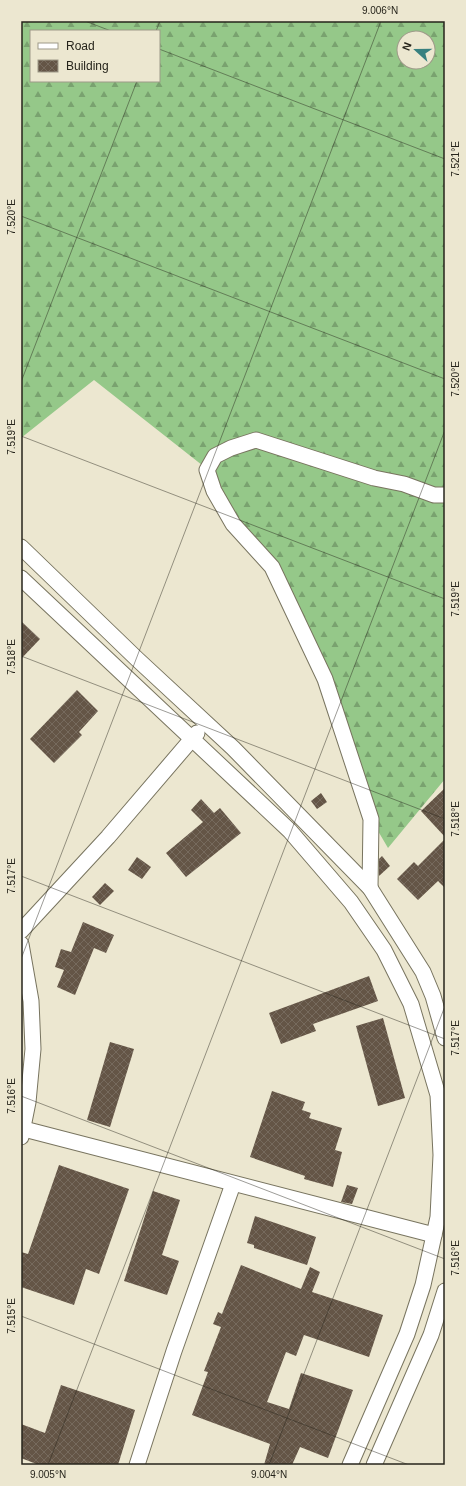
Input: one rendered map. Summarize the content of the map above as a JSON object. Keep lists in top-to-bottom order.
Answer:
{
  "legend": ["Road", "Building"],
  "north": "left",
  "coordinates": [
    "9.006°N",
    "7.521°E",
    "7.520°E",
    "7.519°E",
    "7.518°E",
    "7.517°E",
    "7.516°E",
    "7.515°E",
    "9.005°N",
    "9.004°N"
  ]
}
